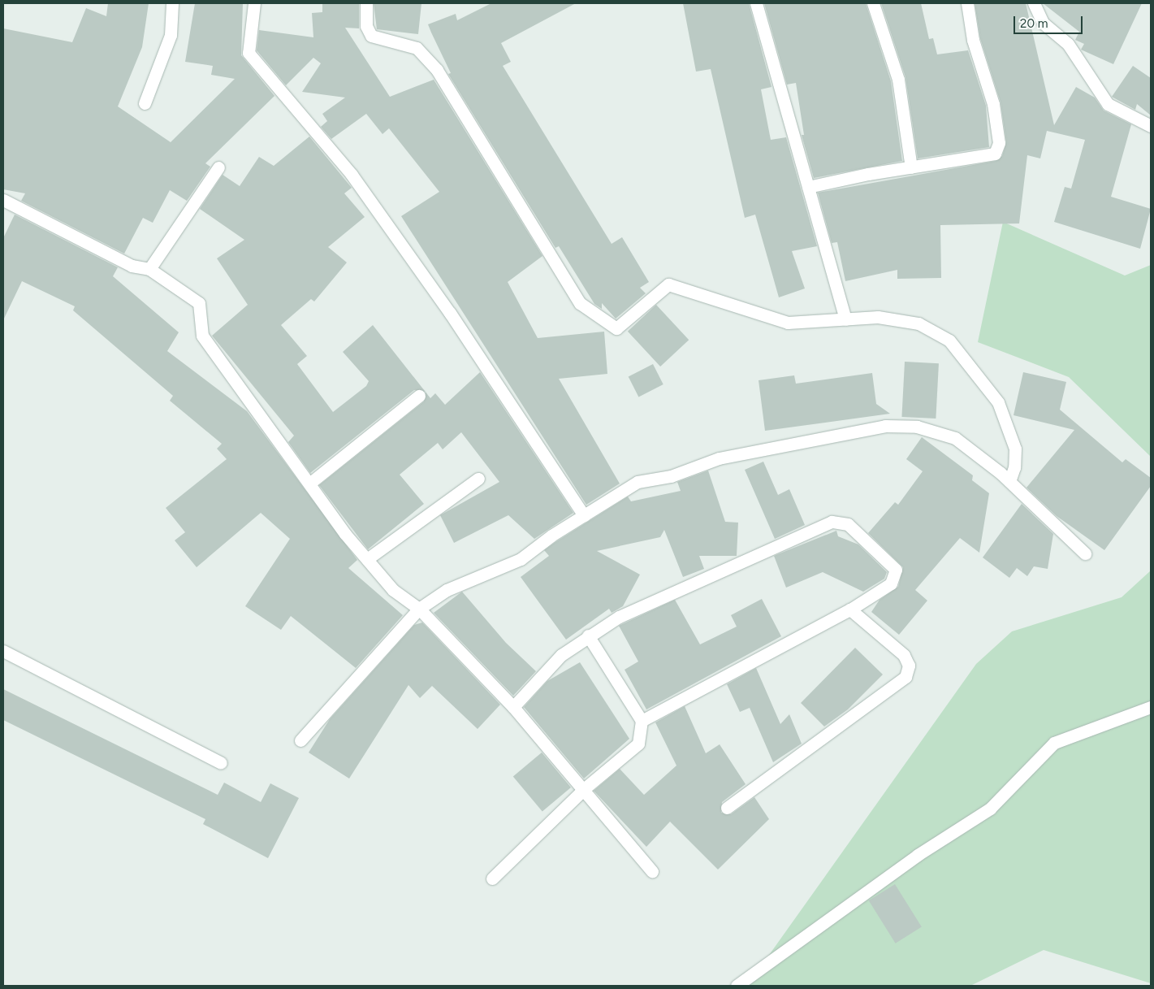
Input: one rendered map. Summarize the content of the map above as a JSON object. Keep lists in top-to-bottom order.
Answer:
{
  "scale_bar": "20 m"
}
